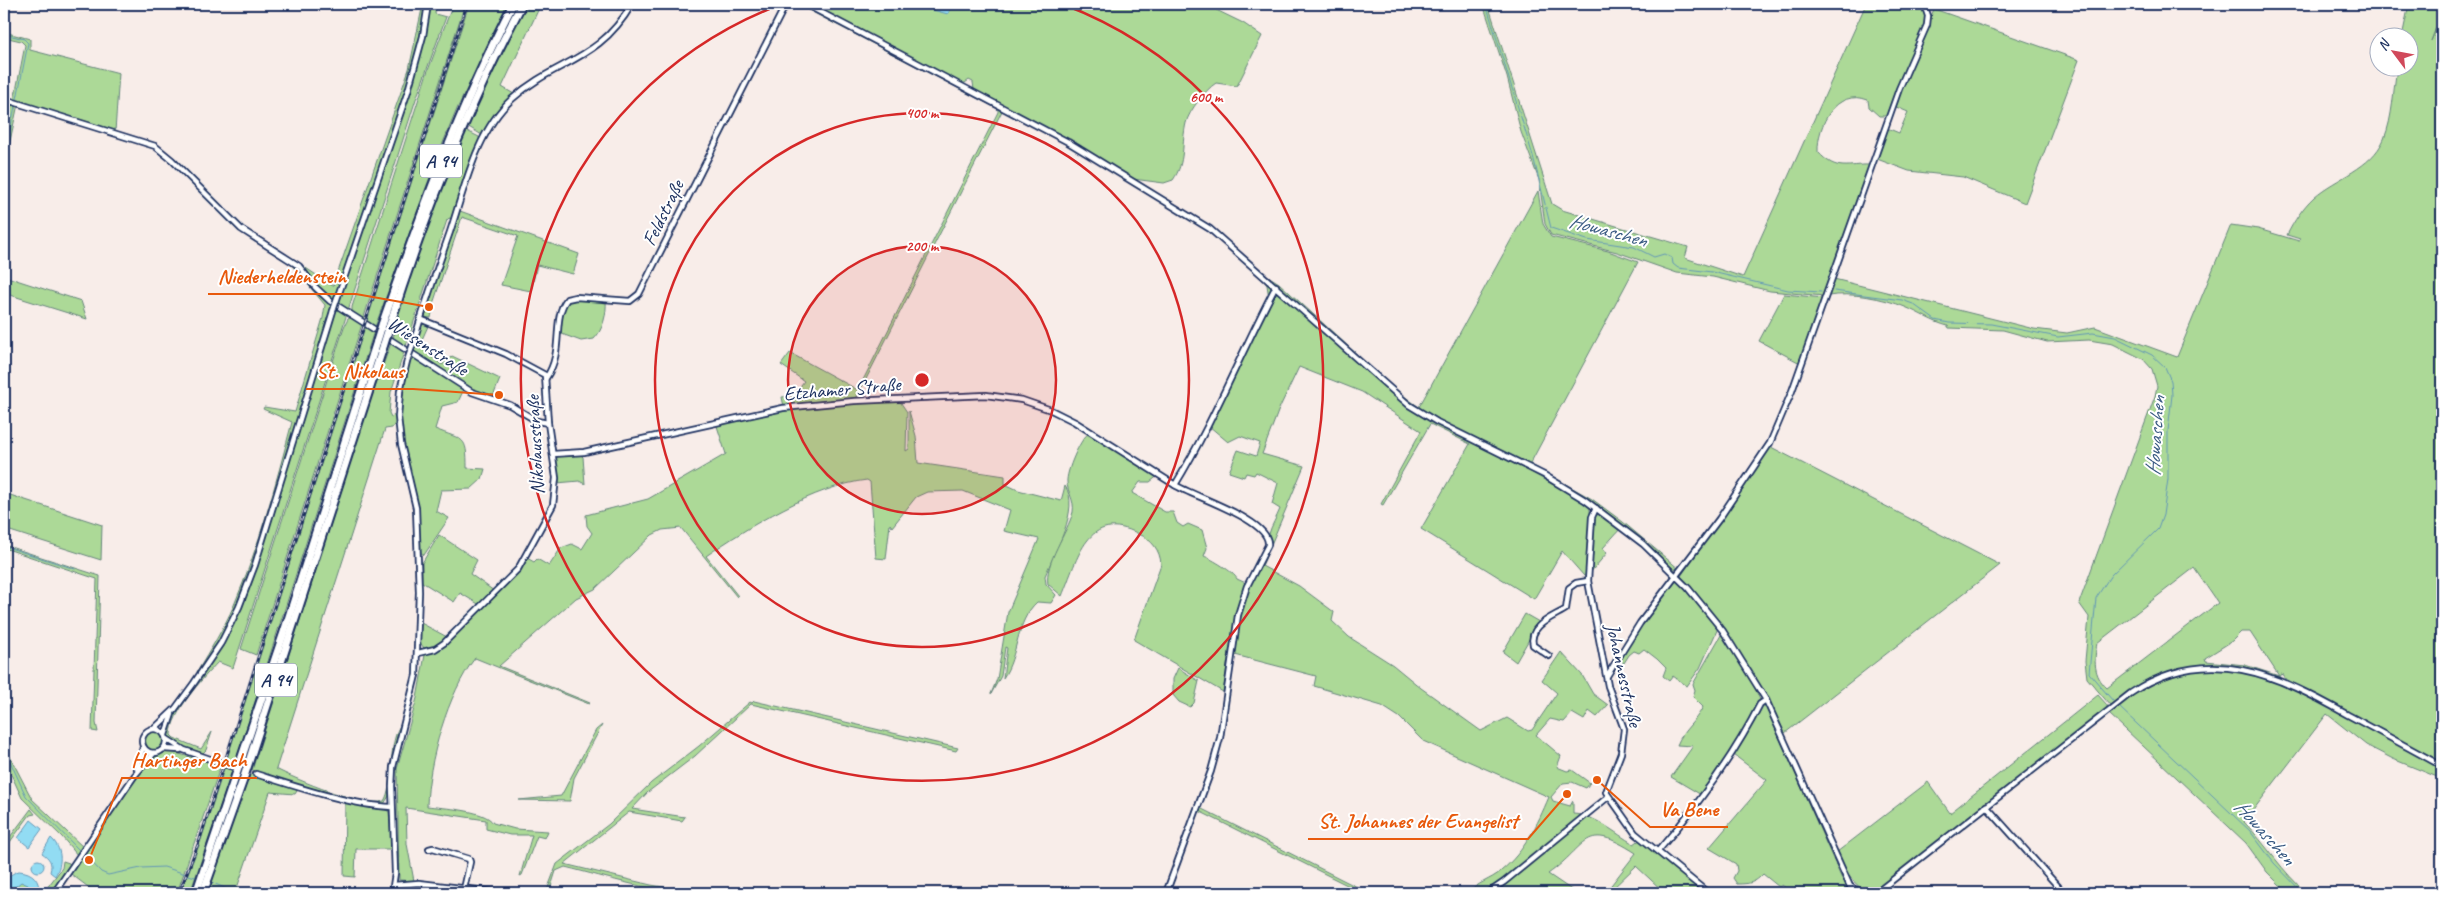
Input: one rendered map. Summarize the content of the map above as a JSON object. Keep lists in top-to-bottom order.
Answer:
{
  "streets": {
    "highway": ["A 94"],
    "street": [
      "Feldstraße",
      "Wiesenstraße",
      "Etzhamer Straße",
      "Nikolausstraße",
      "Johannesstraße"
    ]
  },
  "crossings": [
    ["Feldstraße", "Nikolausstraße"],
    ["Wiesenstraße", "Nikolausstraße"],
    ["Etzhamer Straße", "Nikolausstraße"]
  ],
  "water": ["Howaschen"],
  "places": [
    "Niederheldenstein",
    "St. Nikolaus",
    "Va Bene",
    "St. Johannes der Evangelist",
    "Hartinger Bach"
  ],
  "north": "top left",
  "rings": ["600 m", "400 m", "200 m"]
}
